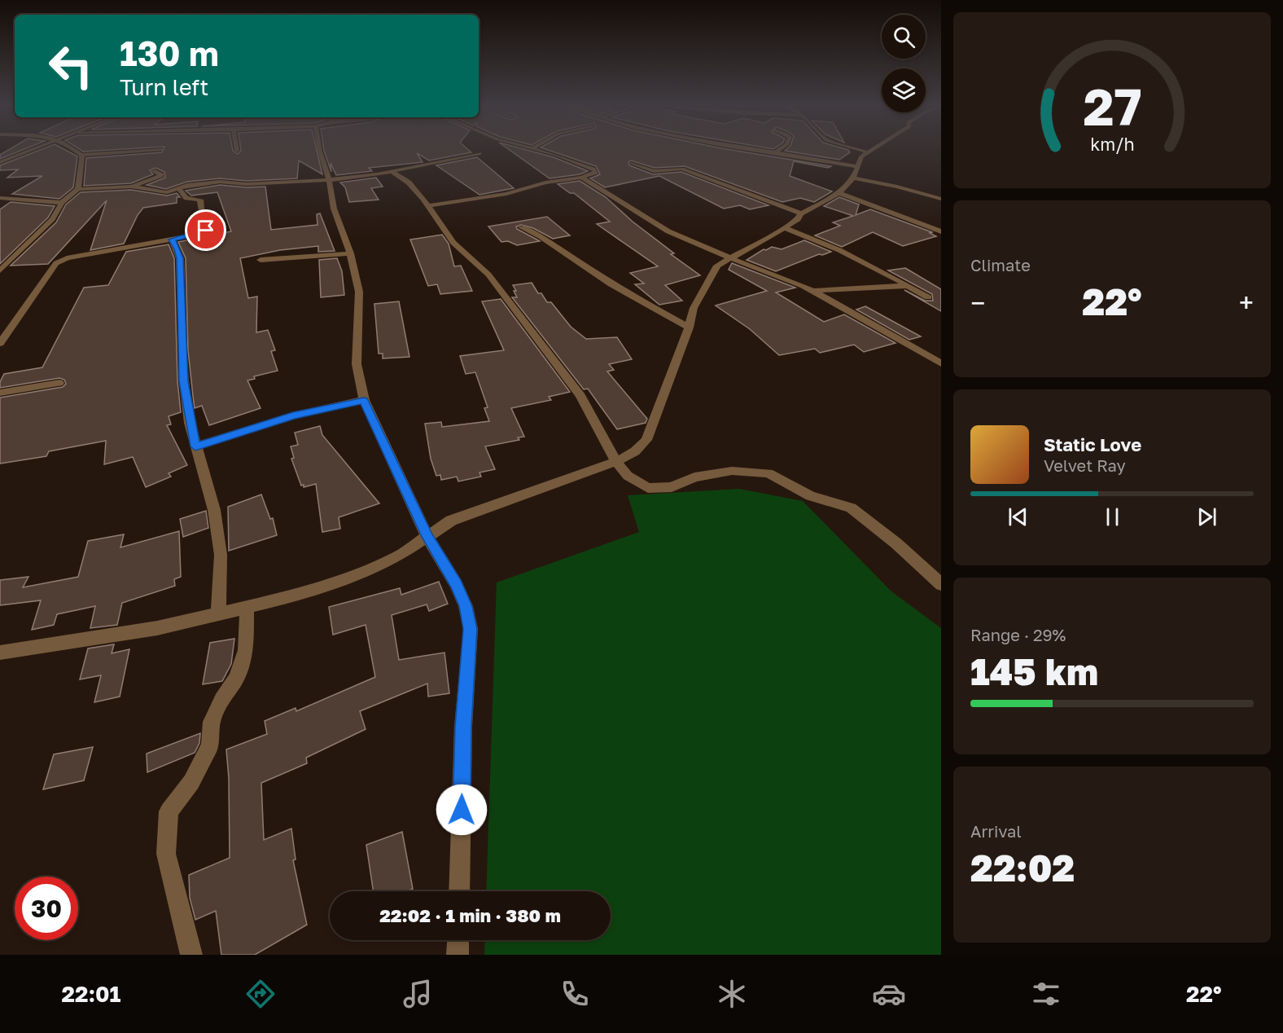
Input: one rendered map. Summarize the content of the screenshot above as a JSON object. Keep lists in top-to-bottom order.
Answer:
{
  "page": {
    "turn": ["130 m", "Turn left"],
    "tile": [
      "Climate",
      ["Range · 29%", "145 km"],
      ["Arrival", "22:02"]
    ],
    "heat": ["−", "22°", "+"],
    "song": ["Static Love", "Velvet Ray"],
    "limit": "30",
    "trip": "22:02 · 1 min · 380 m",
    "tabs": ["22:01", "22°"],
    "gauge": ["27", "km/h"]
  }
}
